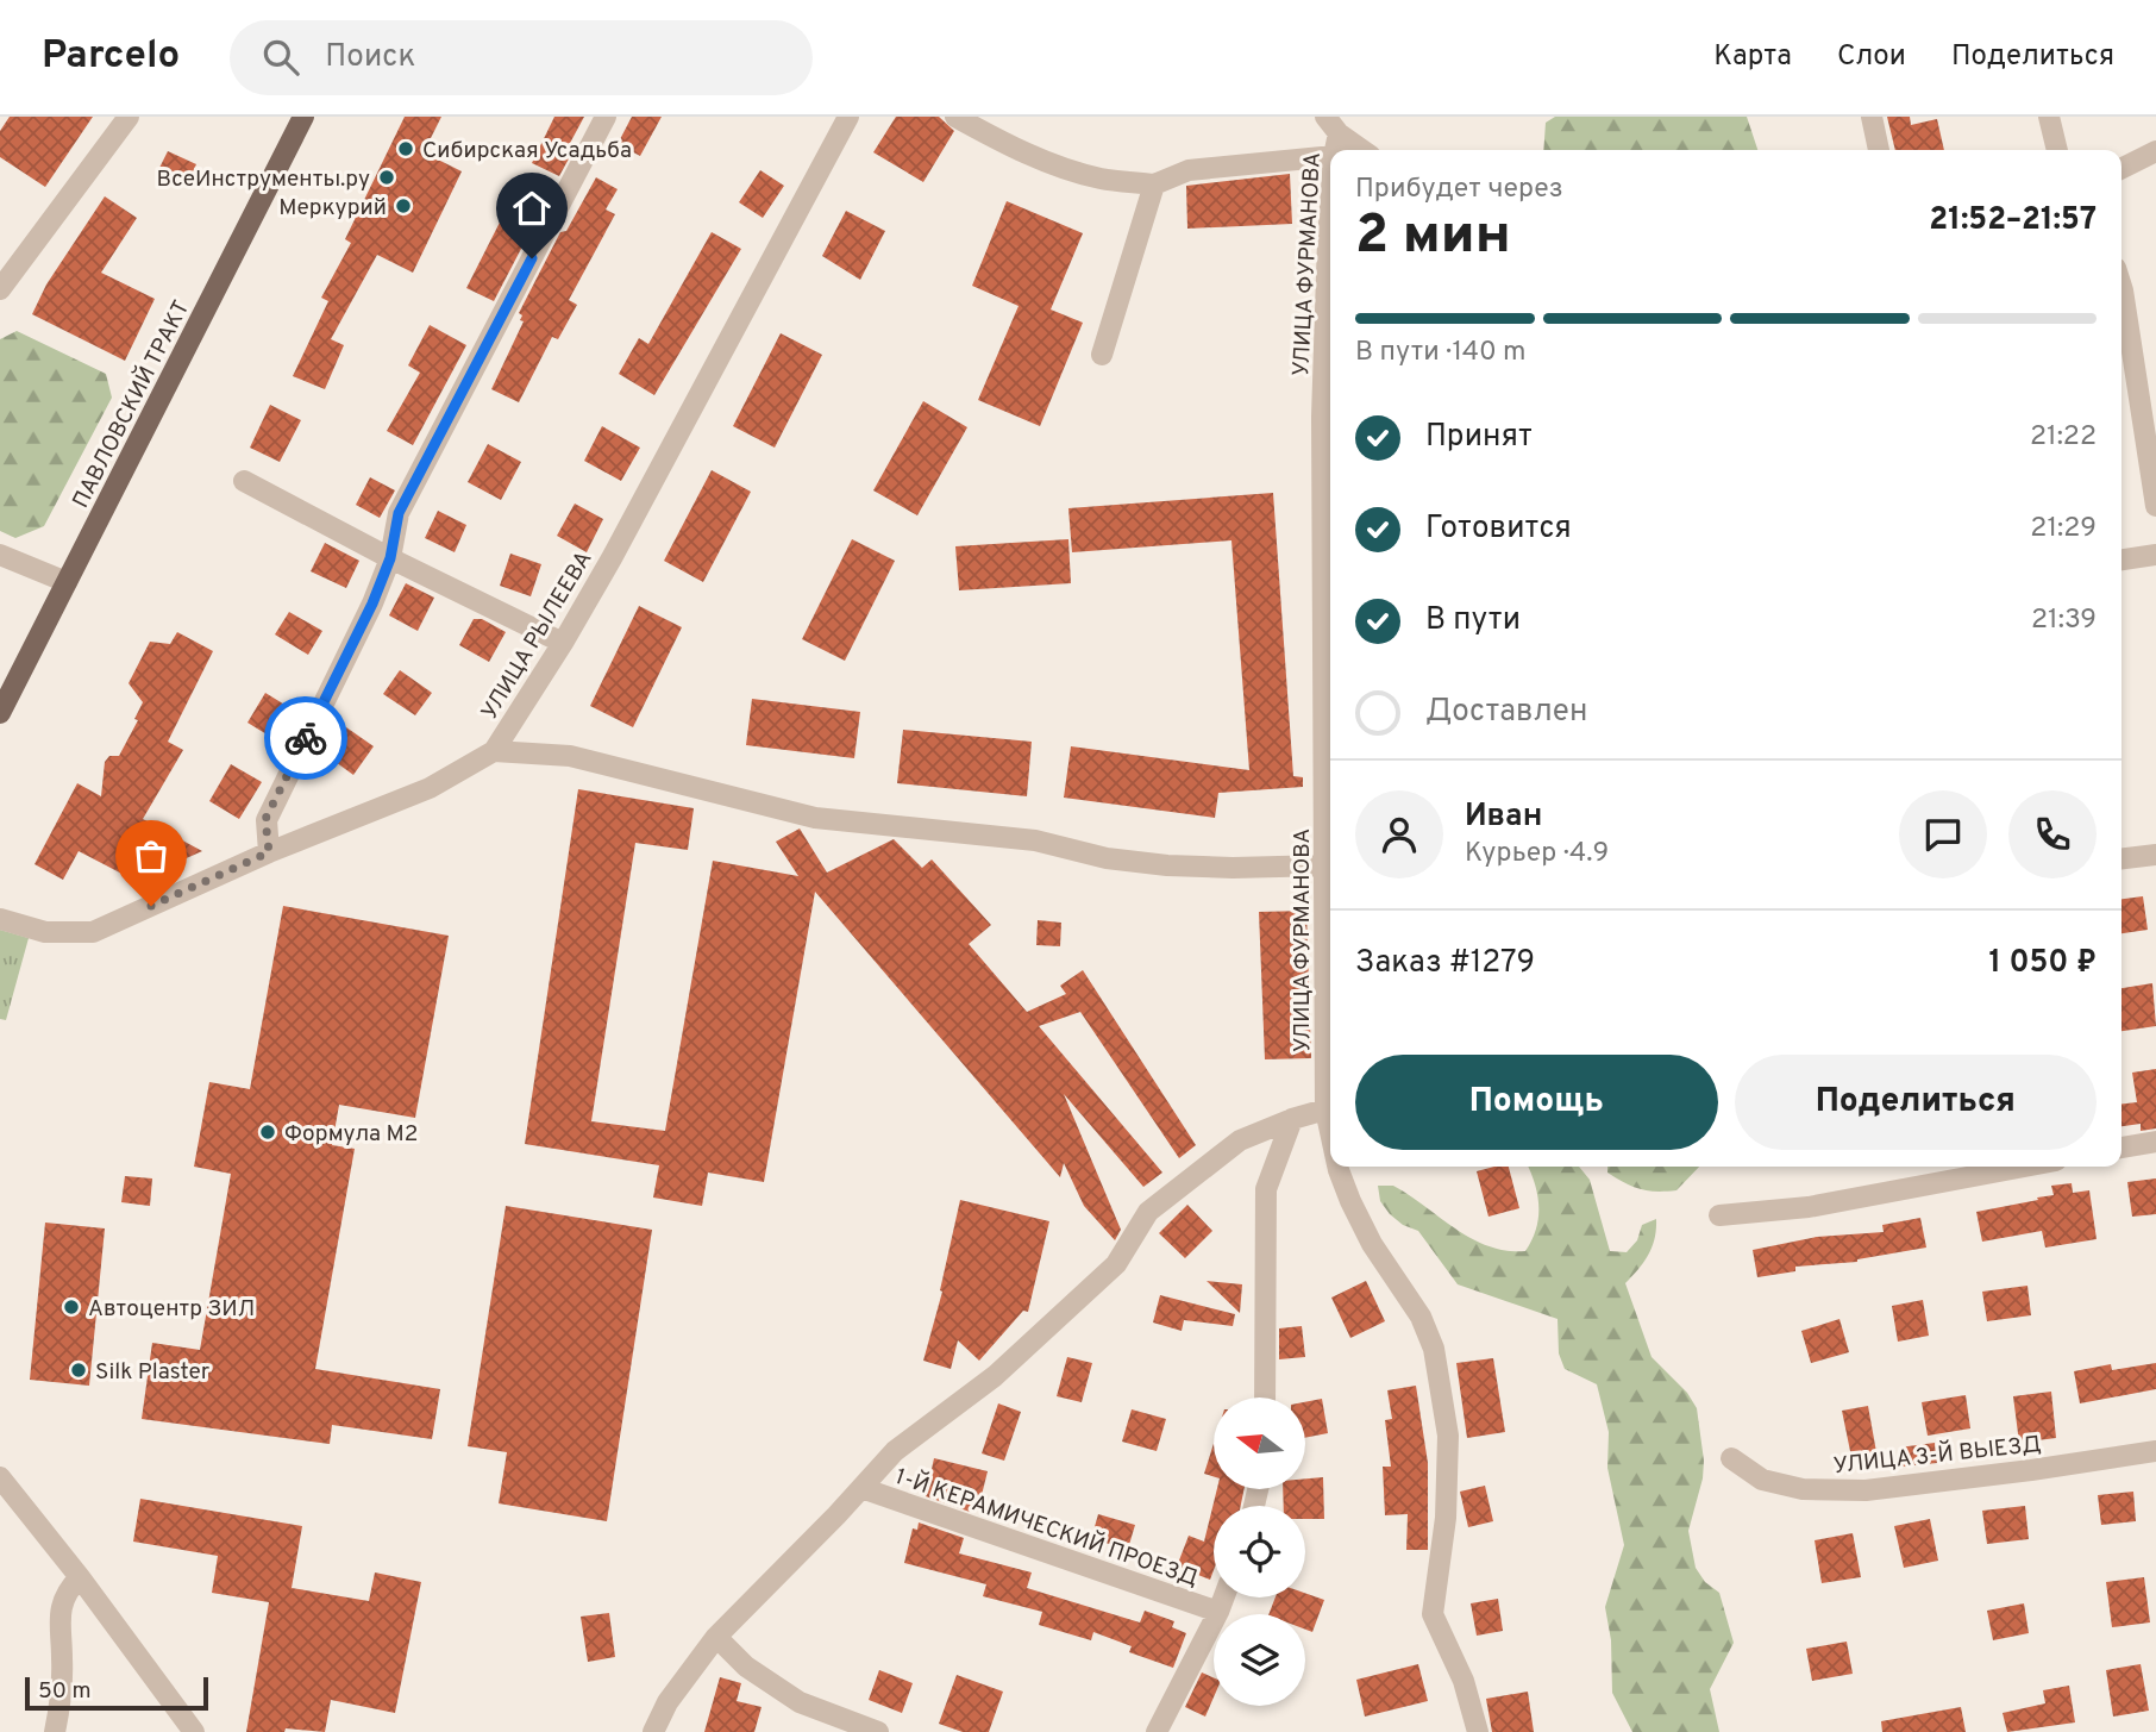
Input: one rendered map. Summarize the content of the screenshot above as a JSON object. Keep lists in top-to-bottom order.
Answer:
{
  "streets": {
    "main road": ["ПАВЛОВСКИЙ ТРАКТ"],
    "street": [
      "УЛИЦА ФУРМАНОВА",
      "УЛИЦА РЫЛЕЕВА",
      "УЛИЦА 3-Й ВЫЕЗД",
      "1-Й КЕРАМИЧЕСКИЙ ПРОЕЗД"
    ]
  },
  "places": [
    "Сибирская Усадьба",
    "ВсеИнструменты.ру",
    "Меркурий",
    "Формула М2",
    "Автоцентр ЗИЛ",
    "Silk Plaster"
  ],
  "scale_bar": "50 m",
  "north": "left",
  "page": {
    "header": "Parcelo",
    "search": "Поиск",
    "nav": ["Карта", "Слои", "Поделиться"],
    "heading": ["2 мин", "Прибудет через", "21:52–21:57"],
    "panel": [
      "Иван",
      "Курьер · 4.9",
      "Заказ #1279",
      "1 050 ₽"
    ],
    "bar": "В пути · 140 m",
    "list": [
      ["Принят", "21:22"],
      ["Готовится", "21:29"],
      ["В пути", "21:39"],
      "Доставлен"
    ],
    "buttons": ["Помощь", "Поделиться"],
    "scale": "50 m"
  }
}
